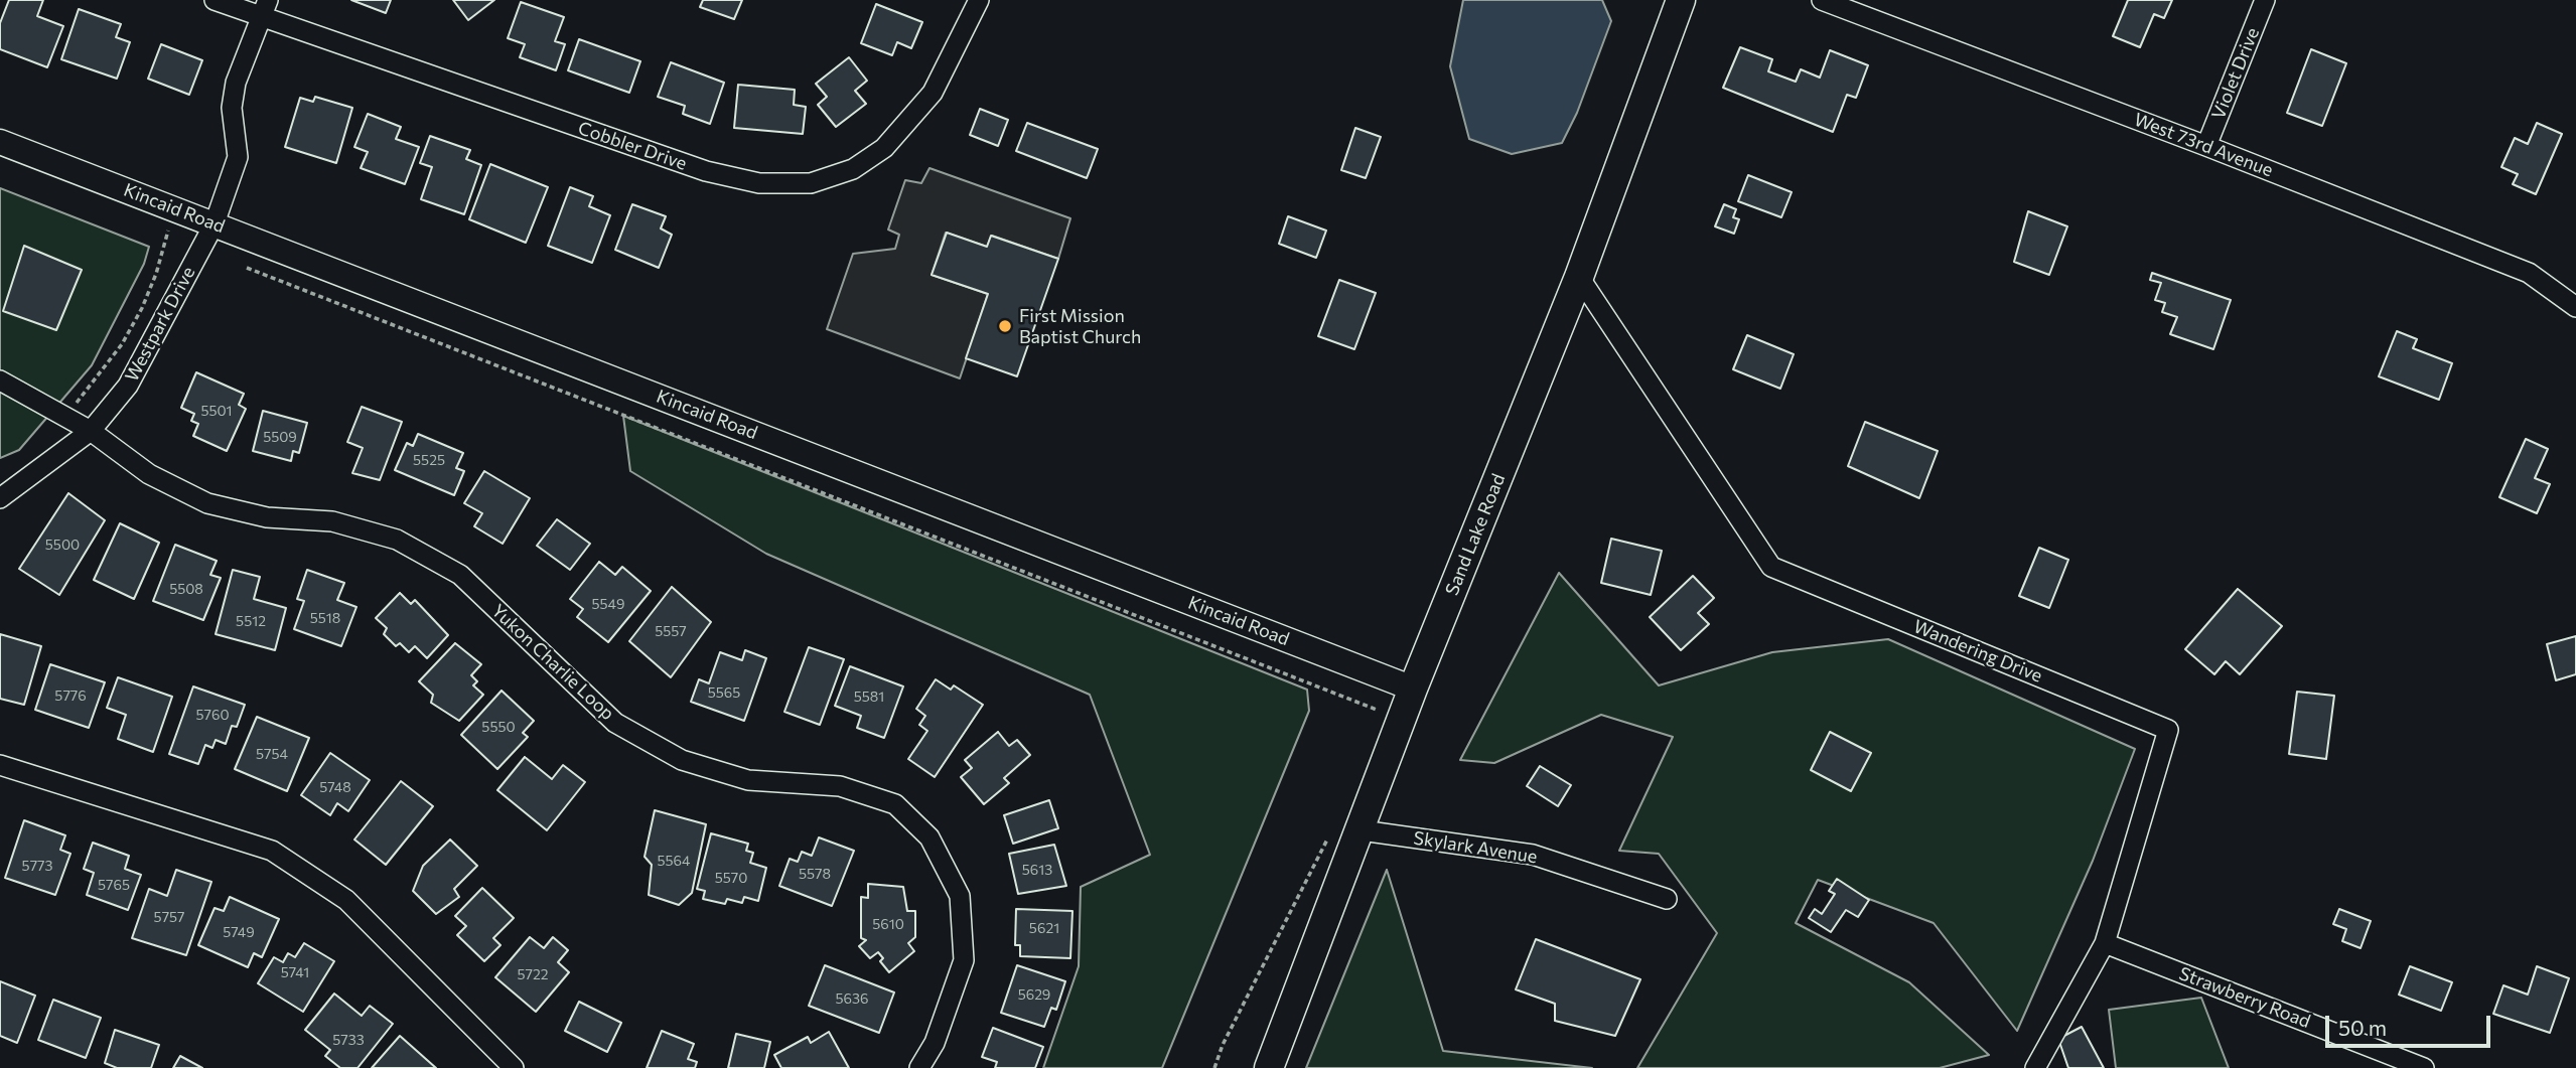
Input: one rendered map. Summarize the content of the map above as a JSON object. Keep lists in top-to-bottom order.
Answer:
{
  "streets": {
    "main road": ["Sand Lake Road"],
    "street": [
      "Violet Drive",
      "West 73rd Avenue",
      "Cobbler Drive",
      "Kincaid Road",
      "Westpark Drive",
      "Wandering Drive",
      "Yukon Charlie Loop",
      "Skylark Avenue",
      "Strawberry Road"
    ]
  },
  "crossings": [
    ["Violet Drive", "West 73rd Avenue"],
    ["Cobbler Drive", "Westpark Drive"],
    ["Kincaid Road", "Westpark Drive"],
    ["Kincaid Road", "Sand Lake Road"],
    ["Westpark Drive", "Yukon Charlie Loop"],
    ["Sand Lake Road", "Wandering Drive"],
    ["Sand Lake Road", "Skylark Avenue"],
    ["Wandering Drive", "Strawberry Road"]
  ],
  "places": ["First Mission Baptist Church"],
  "house_numbers": [
    "5501",
    "5509",
    "5525",
    "5500",
    "5508",
    "5549",
    "5518",
    "5512",
    "5557",
    "5565",
    "5776",
    "5581",
    "5760",
    "5550",
    "5754",
    "5748",
    "5564",
    "5773",
    "5613",
    "5578",
    "5570",
    "5765",
    "5757",
    "5610",
    "5621",
    "5749",
    "5741",
    "5722",
    "5629",
    "5636",
    "5733"
  ],
  "scale_bar": "50 m"
}
